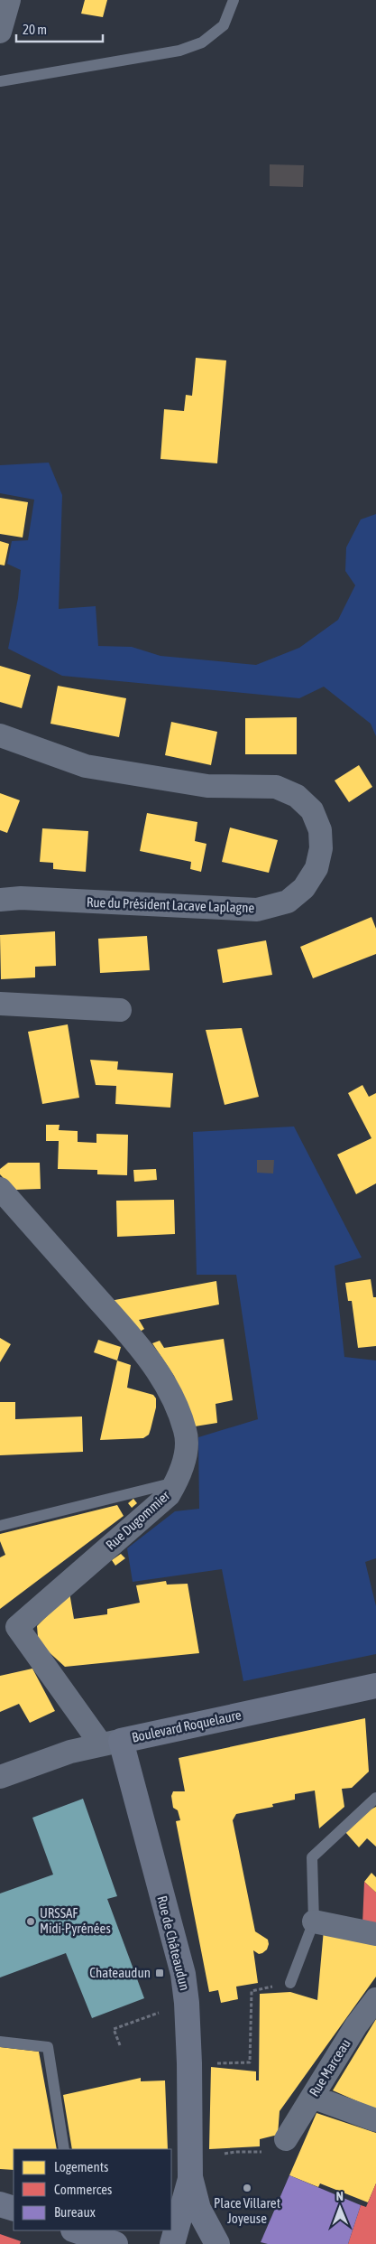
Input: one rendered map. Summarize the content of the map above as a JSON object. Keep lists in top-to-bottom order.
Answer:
{
  "streets": {
    "street": [
      "Rue du Président Lacave Laplagne",
      "Rue Dugommier",
      "Boulevard Roquelaure",
      "Rue de Châteaudun",
      "Rue Marceau"
    ]
  },
  "crossings": [
    ["Rue Dugommier", "Boulevard Roquelaure"],
    ["Rue Dugommier", "Rue de Châteaudun"],
    ["Boulevard Roquelaure", "Rue de Châteaudun"]
  ],
  "places": {
    "other": ["URSSAF Midi-Pyrénées", "Place Villaret Joyeuse"],
    "transit": ["Chateaudun"]
  },
  "legend": ["Logements", "Commerces", "Bureaux"],
  "scale_bar": "20 m",
  "north": "top"
}
